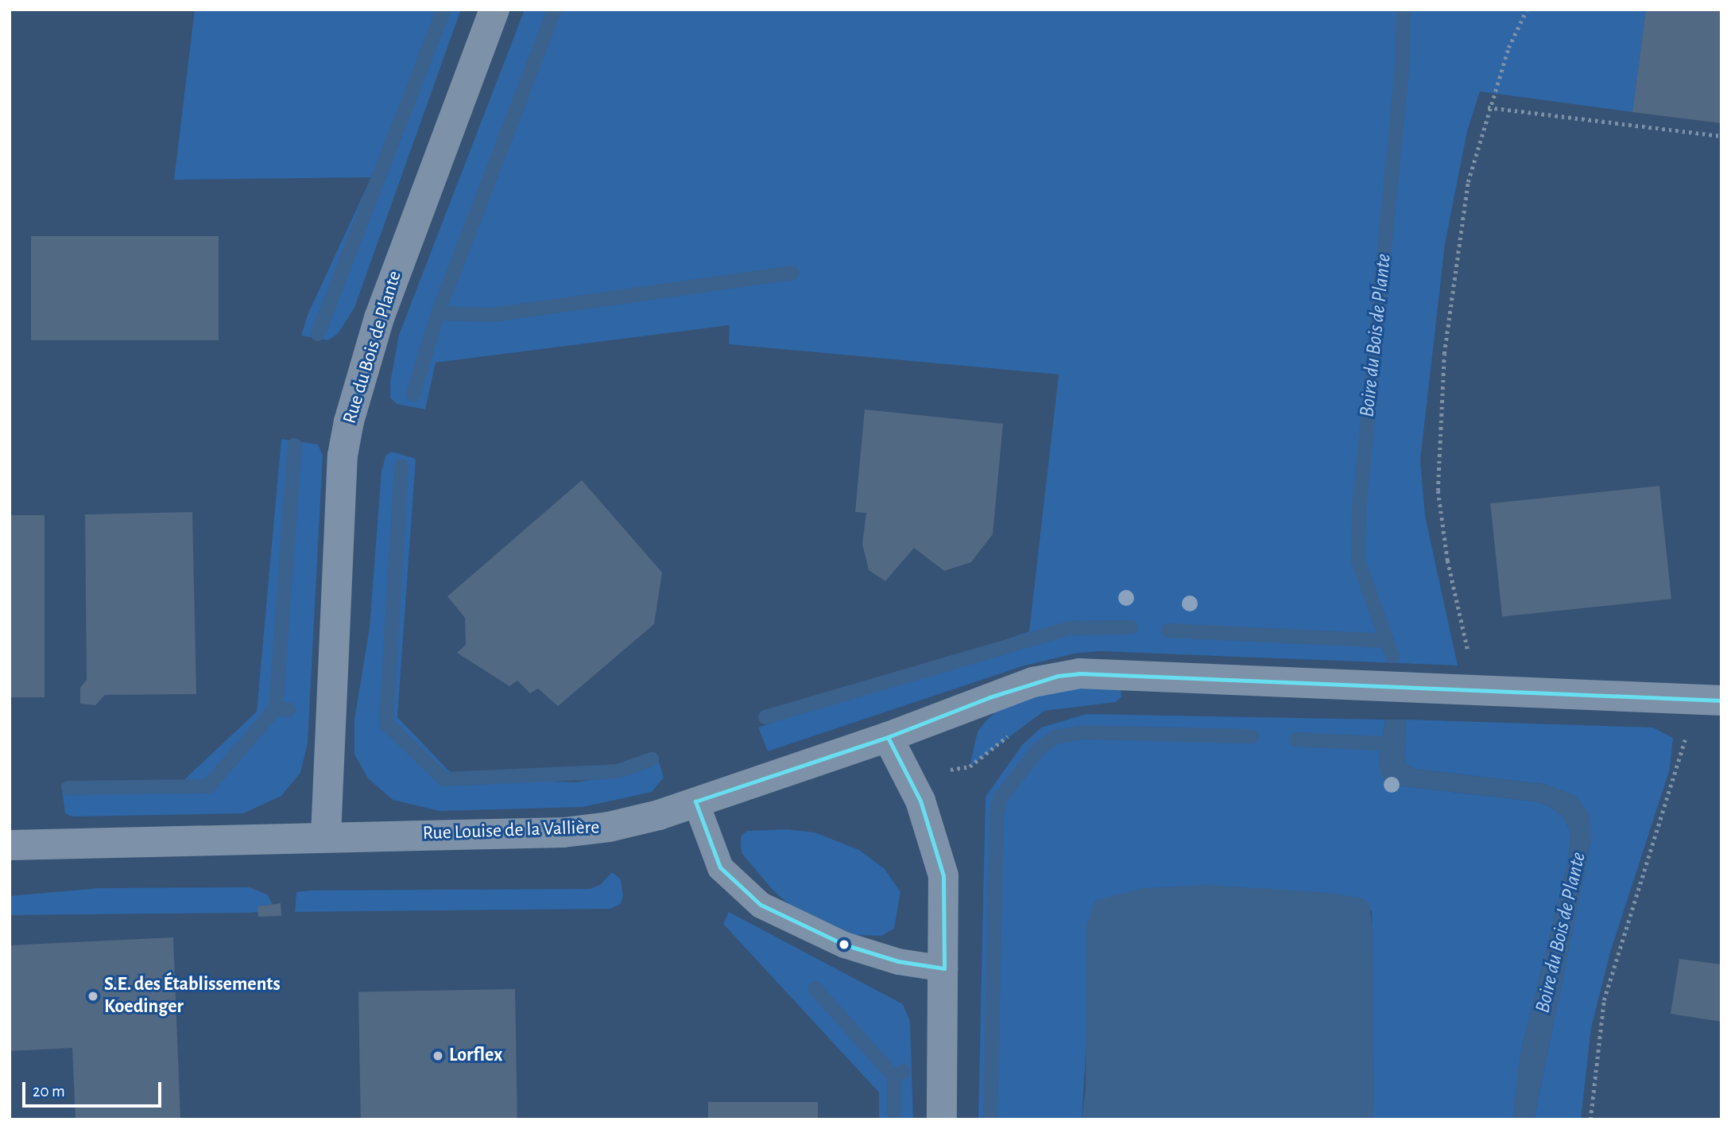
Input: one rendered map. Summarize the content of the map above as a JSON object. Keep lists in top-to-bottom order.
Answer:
{
  "streets": {
    "street": ["Rue du Bois de Plante", "Rue Louise de la Vallière"]
  },
  "crossings": [
    ["Rue du Bois de Plante", "Rue Louise de la Vallière"]
  ],
  "water": ["Boire du Bois de Plante"],
  "places": ["S.E. des Établissements Koedinger", "Lorflex"],
  "scale_bar": "20 m"
}
